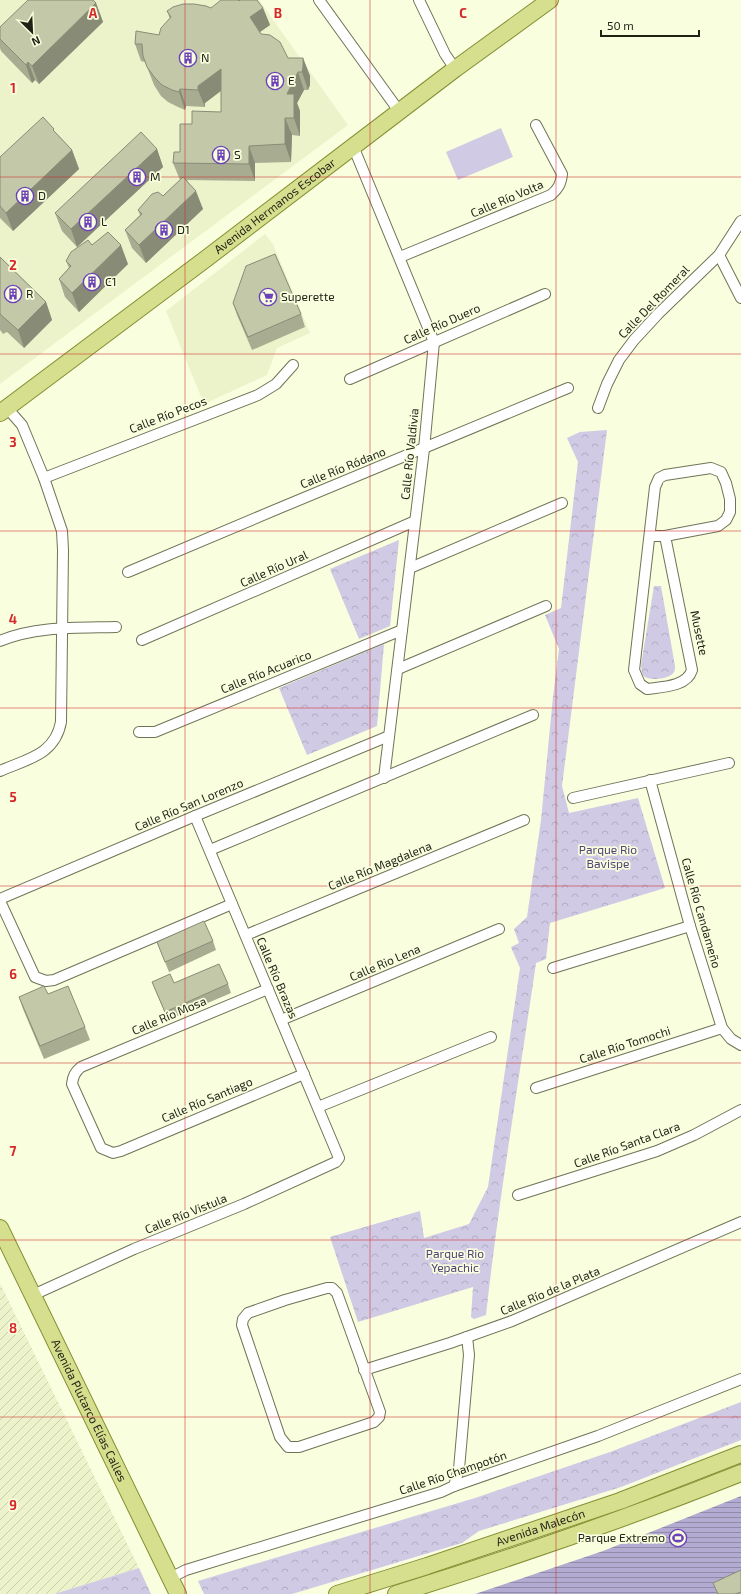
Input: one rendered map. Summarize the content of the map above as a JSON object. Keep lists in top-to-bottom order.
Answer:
{
  "streets": {
    "main road": ["Avenida Hermanos Escobar", "Avenida Plutarco Elías Calles", "Avenida Malecón"],
    "street": [
      "Calle Río Volta",
      "Calle Del Romeral",
      "Calle Río Duero",
      "Calle Río Pecos",
      "Calle Río Valdivia",
      "Calle Río Ródano",
      "Calle Río Ural",
      "Musette",
      "Calle Río Acuarico",
      "Calle Río San Lorenzo",
      "Calle Río Magdalena",
      "Calle Río Candameño",
      "Calle Rio Lena",
      "Calle Río Brazas",
      "Calle Río Mosa",
      "Calle Río Tomochi",
      "Calle Río Santiago",
      "Calle Río Santa Clara",
      "Calle Río Vistula",
      "Calle Río de la Plata",
      "Calle Río Champotón"
    ]
  },
  "crossings": [
    ["Calle Río Volta", "Calle Río Valdivia"],
    ["Avenida Hermanos Escobar", "Calle Río Valdivia"],
    ["Calle Río Duero", "Calle Río Valdivia"],
    ["Calle Río Valdivia", "Calle Río Ródano"],
    ["Calle Río Valdivia", "Calle Río Ural"],
    ["Calle Río Valdivia", "Calle Río Acuarico"],
    ["Calle Río Valdivia", "Calle Río San Lorenzo"],
    ["Calle Río San Lorenzo", "Calle Río Brazas"],
    ["Calle Río Magdalena", "Calle Río Brazas"],
    ["Calle Río Candameño", "Calle Río Tomochi"],
    ["Calle Rio Lena", "Calle Río Brazas"],
    ["Calle Río Brazas", "Calle Río Mosa"],
    ["Calle Río Brazas", "Calle Río Santiago"],
    ["Calle Río Brazas", "Calle Río Vistula"],
    ["Calle Río Mosa", "Calle Río Santiago"],
    ["Calle Río Vistula", "Avenida Plutarco Elías Calles"],
    ["Avenida Plutarco Elías Calles", "Calle Río Champotón"]
  ],
  "parks": ["Parque Rio Bavispe", "Parque Rio Yepachic"],
  "places": {
    "building": [
      "N",
      "E",
      "S",
      "M",
      "D",
      "L",
      "D1",
      "C1",
      "R"
    ],
    "supermarket": ["Superette"],
    "sports": ["Parque Extremo"]
  },
  "scale_bar": "50 m",
  "north": "bottom right",
  "grid": {
    "columns": ["A", "B", "C"],
    "rows": [
      "1",
      "2",
      "3",
      "4",
      "5",
      "6",
      "7",
      "8",
      "9"
    ]
  }
}
